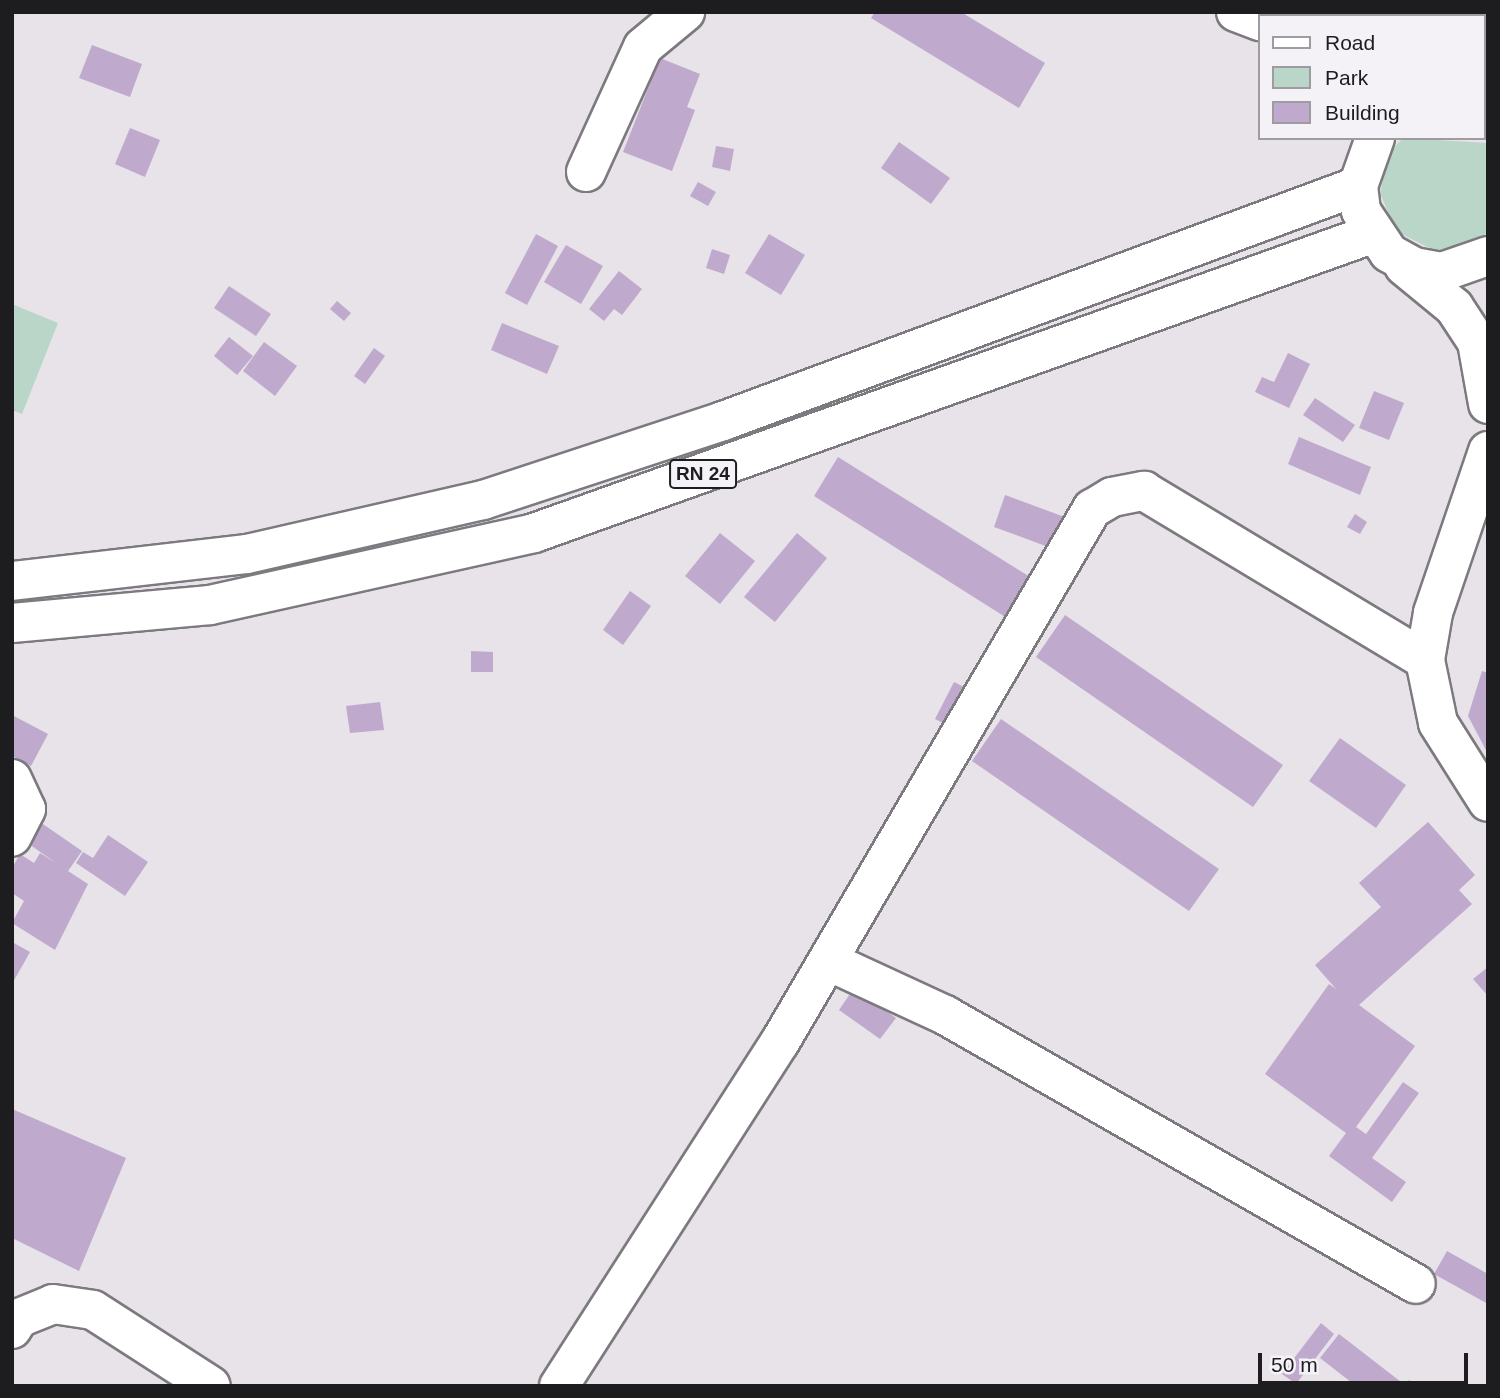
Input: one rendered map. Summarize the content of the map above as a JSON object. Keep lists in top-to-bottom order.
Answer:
{
  "streets": {
    "main road": ["RN 24"]
  },
  "legend": ["Road", "Park", "Building"],
  "scale_bar": "50 m"
}
